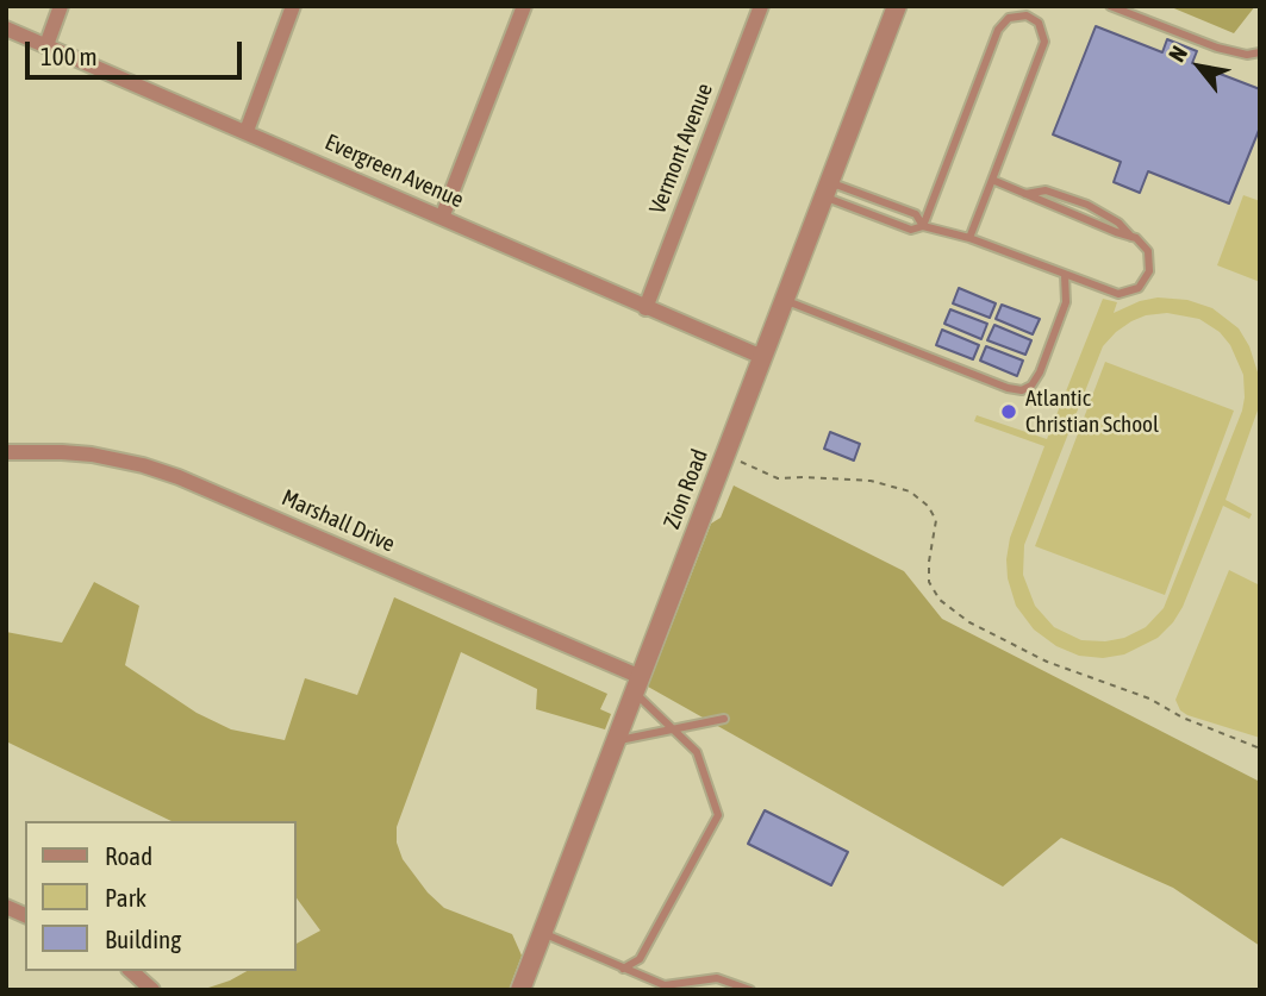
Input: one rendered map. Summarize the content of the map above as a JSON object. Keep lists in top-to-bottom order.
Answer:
{
  "streets": {
    "street": [
      "Vermont Avenue",
      "Evergreen Avenue",
      "Zion Road",
      "Marshall Drive"
    ]
  },
  "crossings": [
    ["Vermont Avenue", "Evergreen Avenue"],
    ["Evergreen Avenue", "Zion Road"],
    ["Zion Road", "Marshall Drive"]
  ],
  "places": ["Atlantic Christian School"],
  "legend": ["Road", "Park", "Building"],
  "scale_bar": "100 m",
  "north": "top left"
}
